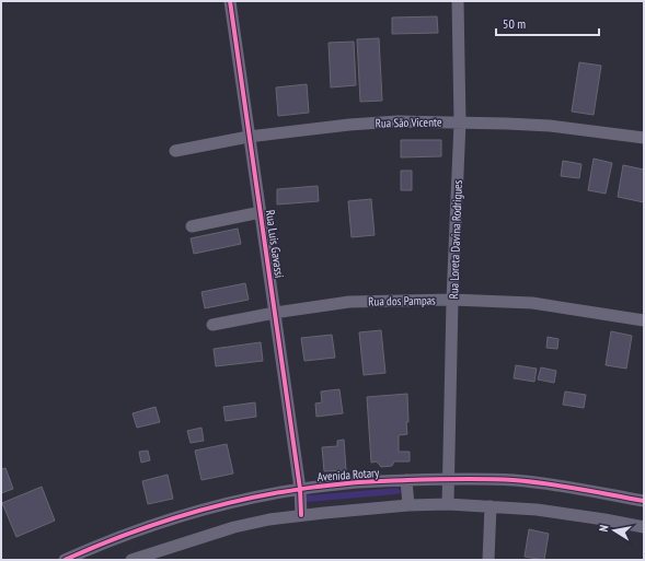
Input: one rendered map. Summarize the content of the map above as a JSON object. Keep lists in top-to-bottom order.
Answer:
{
  "streets": {
    "street": [
      "Rua São Vicente",
      "Rua Loreta Davina Rodrigues",
      "Rua Luis Gavassi",
      "Rua dos Pampas",
      "Avenida Rotary"
    ]
  },
  "crossings": [
    ["Rua São Vicente", "Rua Loreta Davina Rodrigues"],
    ["Rua São Vicente", "Rua Luis Gavassi"],
    ["Rua Loreta Davina Rodrigues", "Rua dos Pampas"],
    ["Rua Loreta Davina Rodrigues", "Avenida Rotary"],
    ["Rua Luis Gavassi", "Rua dos Pampas"],
    ["Rua Luis Gavassi", "Avenida Rotary"]
  ],
  "scale_bar": "50 m",
  "north": "left"
}
